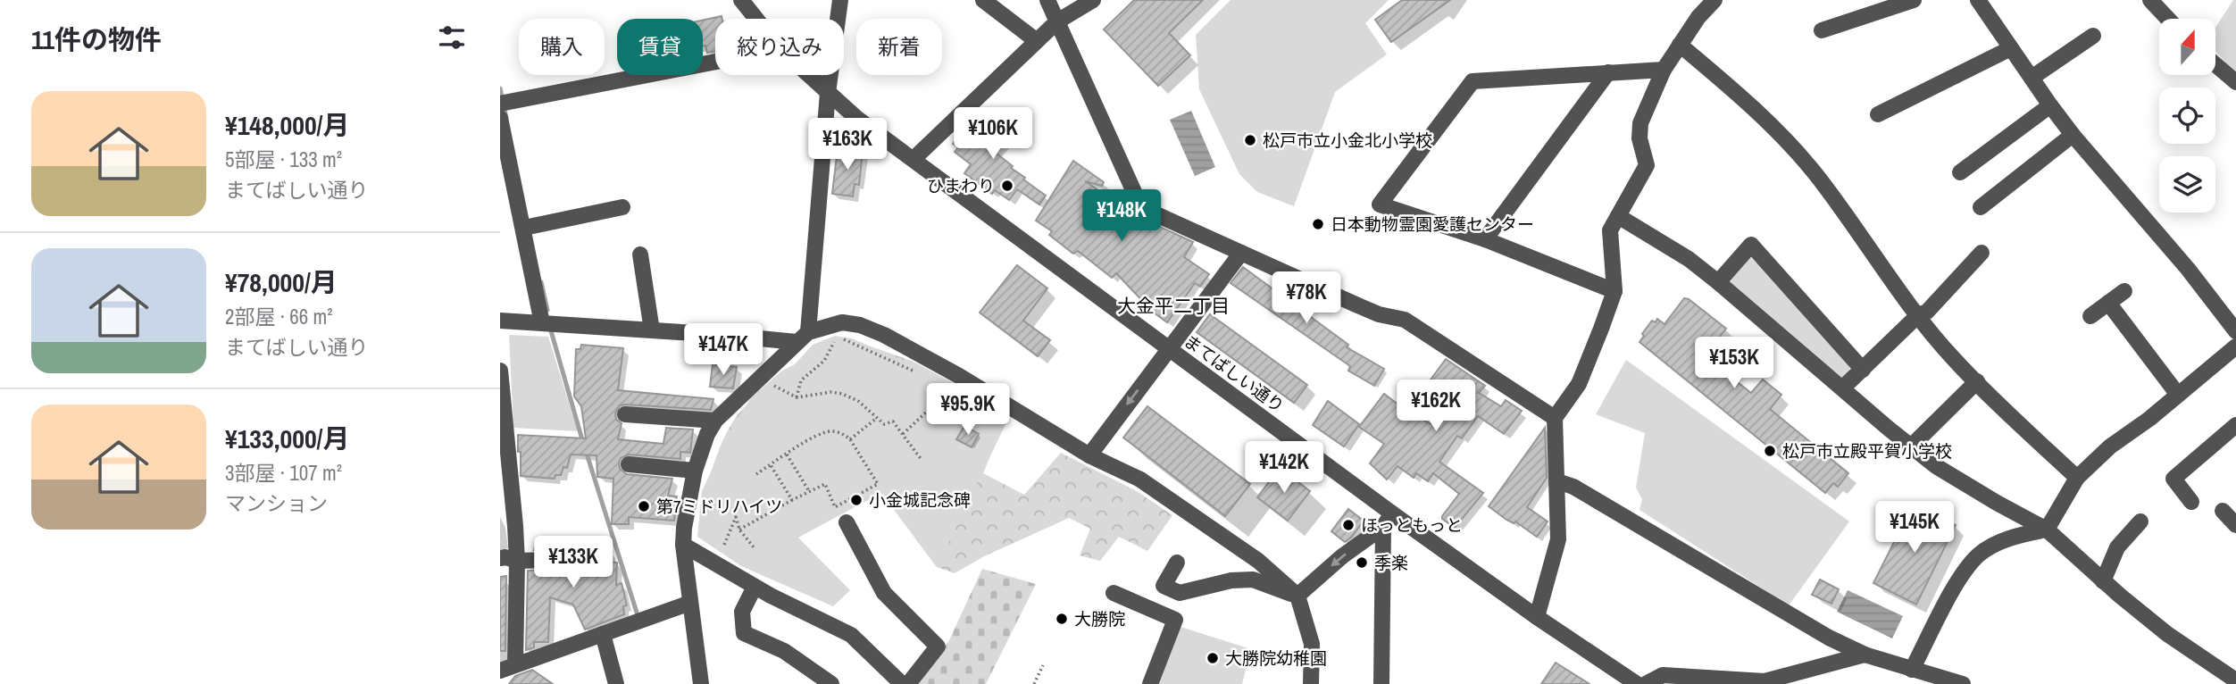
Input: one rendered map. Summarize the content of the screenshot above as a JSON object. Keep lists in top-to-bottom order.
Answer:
{
  "streets": {
    "street": ["まてばしい通り"]
  },
  "districts": ["大金平二丁目"],
  "places": [
    "松戸市立小金北小学校",
    "ひまわり",
    "日本動物霊園愛護センター",
    "松戸市立殿平賀小学校",
    "小金城記念碑",
    "第7ミドリハイツ",
    "ほっともっと",
    "季楽",
    "大勝院",
    "大勝院幼稚園"
  ],
  "north": "top",
  "page": {
    "heading": "11件の物件",
    "chip": [
      "購入",
      "賃貸",
      "絞り込み",
      "新着"
    ],
    "list": [
      {
        "name": "¥148,000/月",
        "note": "5部屋 · 133 m² · まてばしい通り"
      },
      {
        "name": "¥78,000/月",
        "note": "2部屋 · 66 m² · まてばしい通り"
      },
      {
        "name": "¥133,000/月",
        "note": "3部屋 · 107 m² · マンション"
      }
    ],
    "price": [
      "¥106K",
      "¥163K",
      "¥148K",
      "¥78K",
      "¥147K",
      "¥153K",
      "¥162K",
      "¥95.9K",
      "¥142K",
      "¥145K",
      "¥133K"
    ]
  }
}
